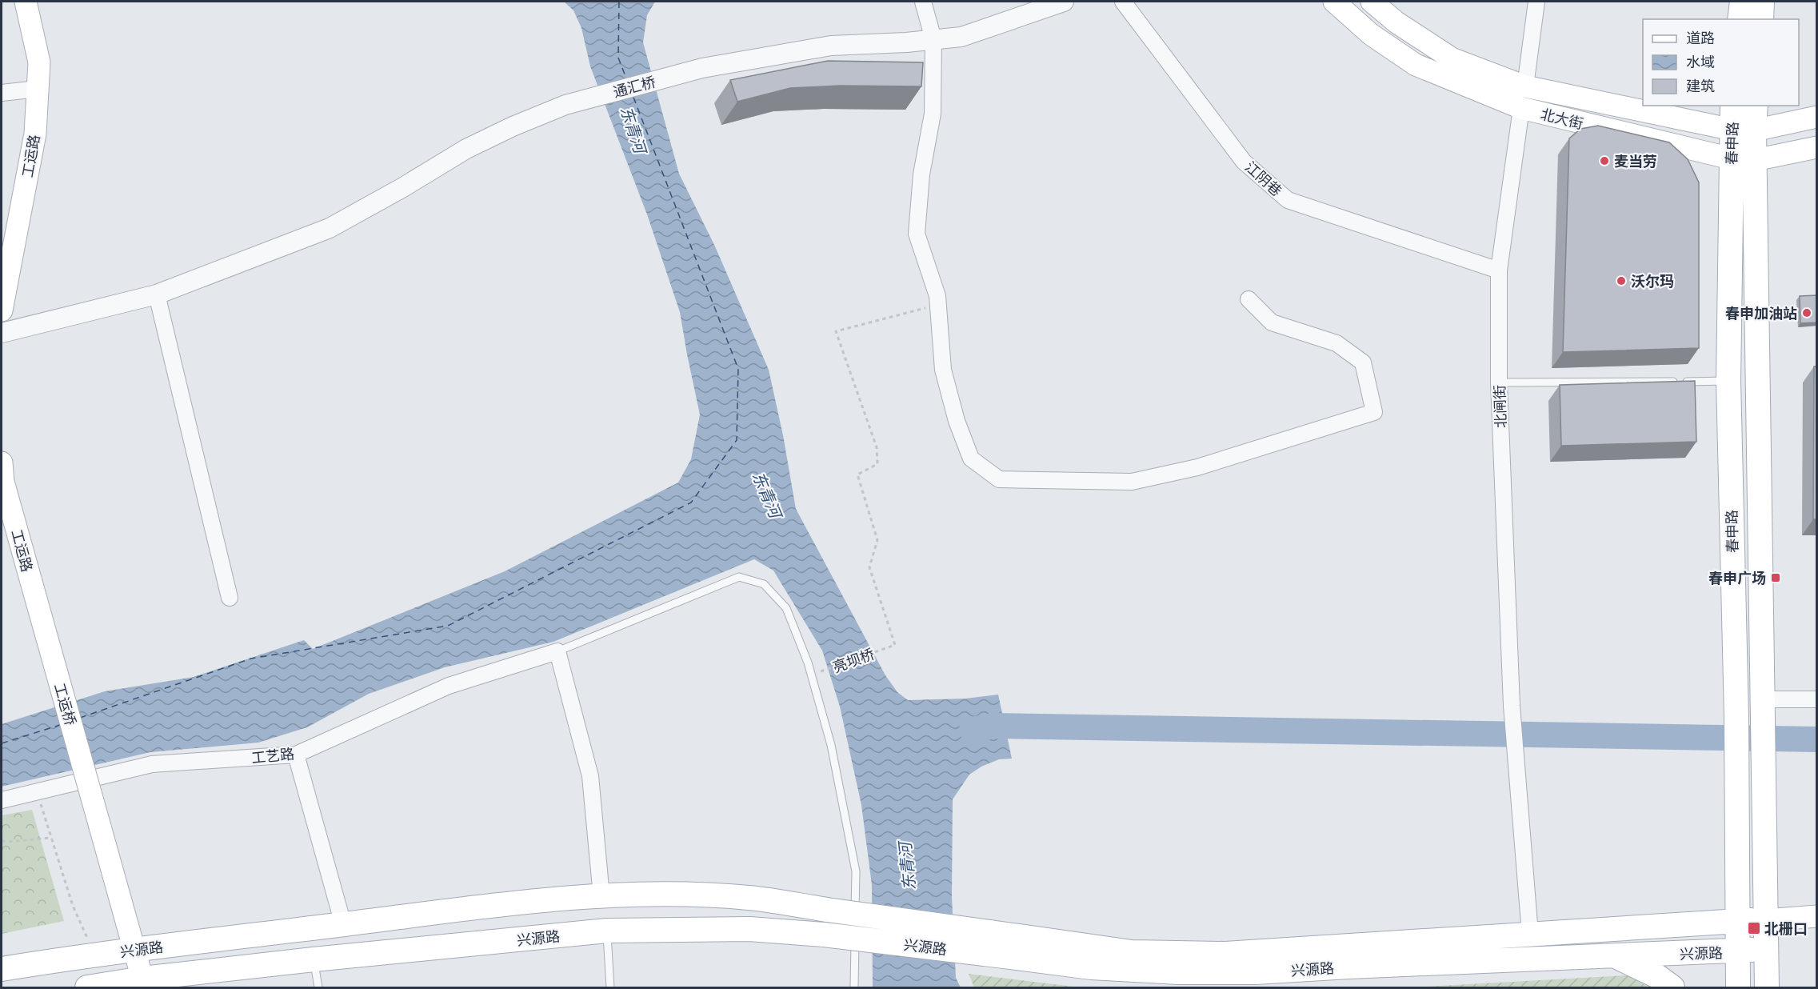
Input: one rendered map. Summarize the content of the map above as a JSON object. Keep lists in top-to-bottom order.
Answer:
{
  "streets": {
    "main road": [
      "北大街",
      "春申路",
      "工运路",
      "工运桥",
      "兴源路"
    ],
    "street": [
      "通汇桥",
      "江阴巷",
      "北闸街",
      "工艺路"
    ],
    "path": ["亮坝桥"]
  },
  "crossings": [
    ["北大街", "春申路"],
    ["北大街", "北闸街"],
    ["春申路", "兴源路"],
    ["工运路", "工运桥"],
    ["江阴巷", "北闸街"],
    ["北闸街", "兴源路"],
    ["工运桥", "兴源路"]
  ],
  "water": ["东青河"],
  "places": {
    "other": ["麦当劳", "沃尔玛", "春申加油站"],
    "transit": ["春申广场", "北栅口"]
  },
  "legend": ["道路", "水域", "建筑"]
}
